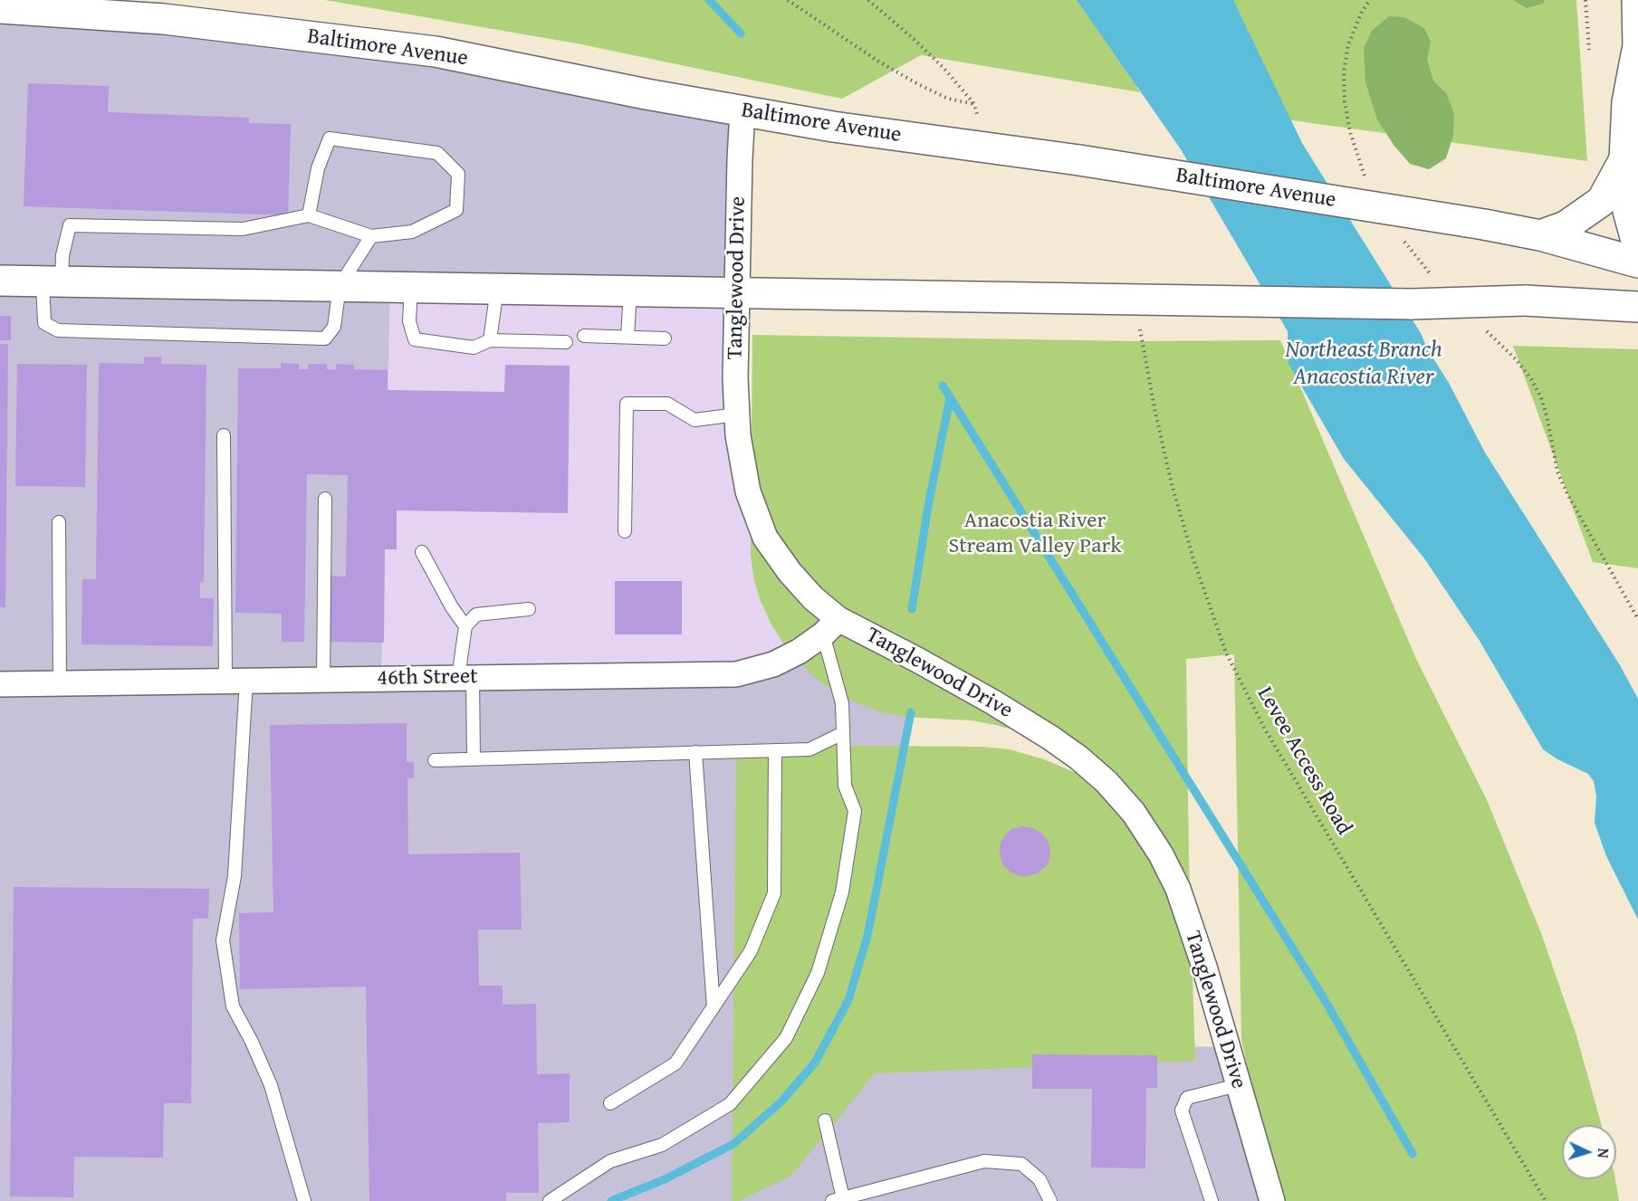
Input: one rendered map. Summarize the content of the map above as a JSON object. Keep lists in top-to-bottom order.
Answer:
{
  "streets": {
    "main road": ["Baltimore Avenue"],
    "street": ["Tanglewood Drive", "46th Street"],
    "path": ["Levee Access Road"]
  },
  "crossings": [
    ["Baltimore Avenue", "Tanglewood Drive"],
    ["Tanglewood Drive", "46th Street"]
  ],
  "water": ["Northeast Branch Anacostia River"],
  "parks": ["Anacostia River Stream Valley Park"],
  "north": "right"
}
